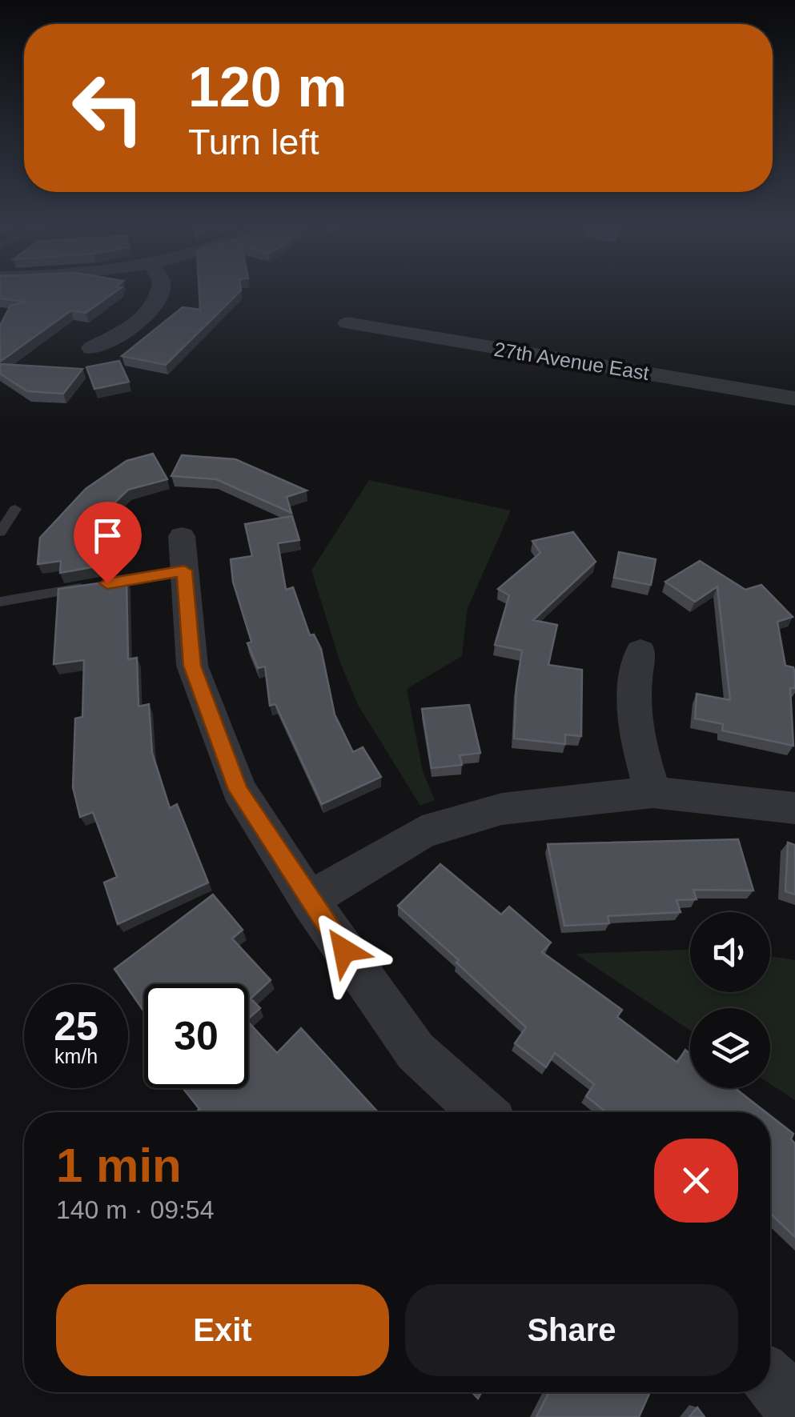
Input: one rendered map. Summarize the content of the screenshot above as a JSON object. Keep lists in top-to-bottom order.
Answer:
{
  "streets": {
    "street": ["27th Avenue East"]
  },
  "page": {
    "turn": ["120 m", "Turn left"],
    "speed": "25 km/h",
    "limit": "30",
    "heading": ["1 min", "140 m · 09:54"],
    "buttons": ["Exit", "Share"]
  }
}
